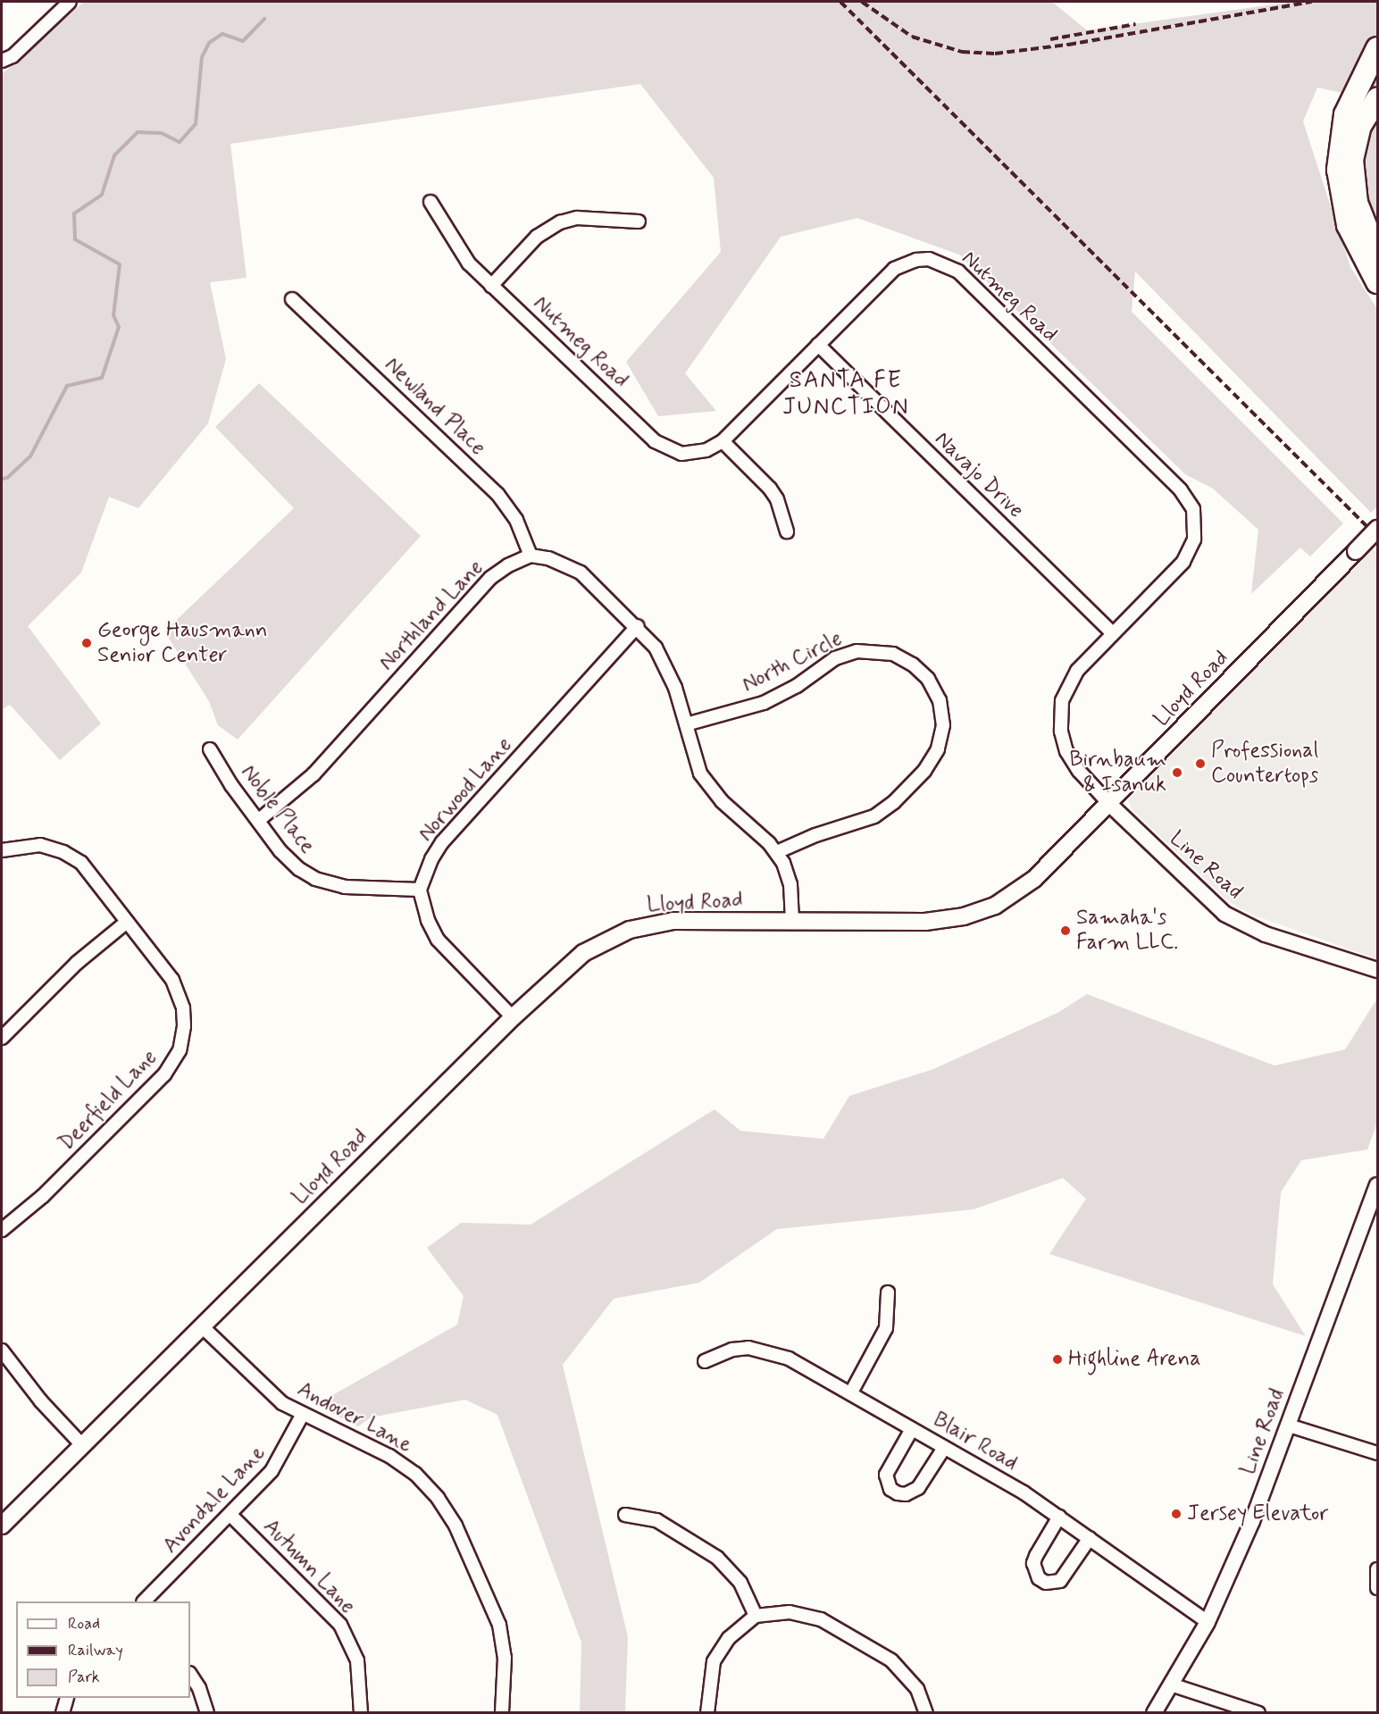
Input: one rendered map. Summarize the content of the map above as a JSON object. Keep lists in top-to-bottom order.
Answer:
{
  "streets": {
    "main road": ["Lloyd Road"],
    "street": [
      "Nutmeg Road",
      "Newland Place",
      "Navajo Drive",
      "Northland Lane",
      "North Circle",
      "Norwood Lane",
      "Noble Place",
      "Line Road",
      "Deerfield Lane",
      "Andover Lane",
      "Blair Road",
      "Avondale Lane",
      "Autumn Lane"
    ]
  },
  "crossings": [
    ["Nutmeg Road", "Navajo Drive"],
    ["Nutmeg Road", "Lloyd Road"],
    ["Nutmeg Road", "Line Road"],
    ["Newland Place", "Northland Lane"],
    ["Northland Lane", "Noble Place"],
    ["Lloyd Road", "Line Road"],
    ["Lloyd Road", "Andover Lane"],
    ["Norwood Lane", "Noble Place"],
    ["Line Road", "Blair Road"],
    ["Andover Lane", "Avondale Lane"],
    ["Avondale Lane", "Autumn Lane"]
  ],
  "districts": ["SANTA FE JUNCTION"],
  "places": [
    "George Hausmann Senior Center",
    "Professional Countertops",
    "Birnbaum & Isanuk",
    "Samaha's Farm LLC.",
    "Highline Arena",
    "Jersey Elevator"
  ],
  "legend": ["Road", "Railway", "Park"]
}
